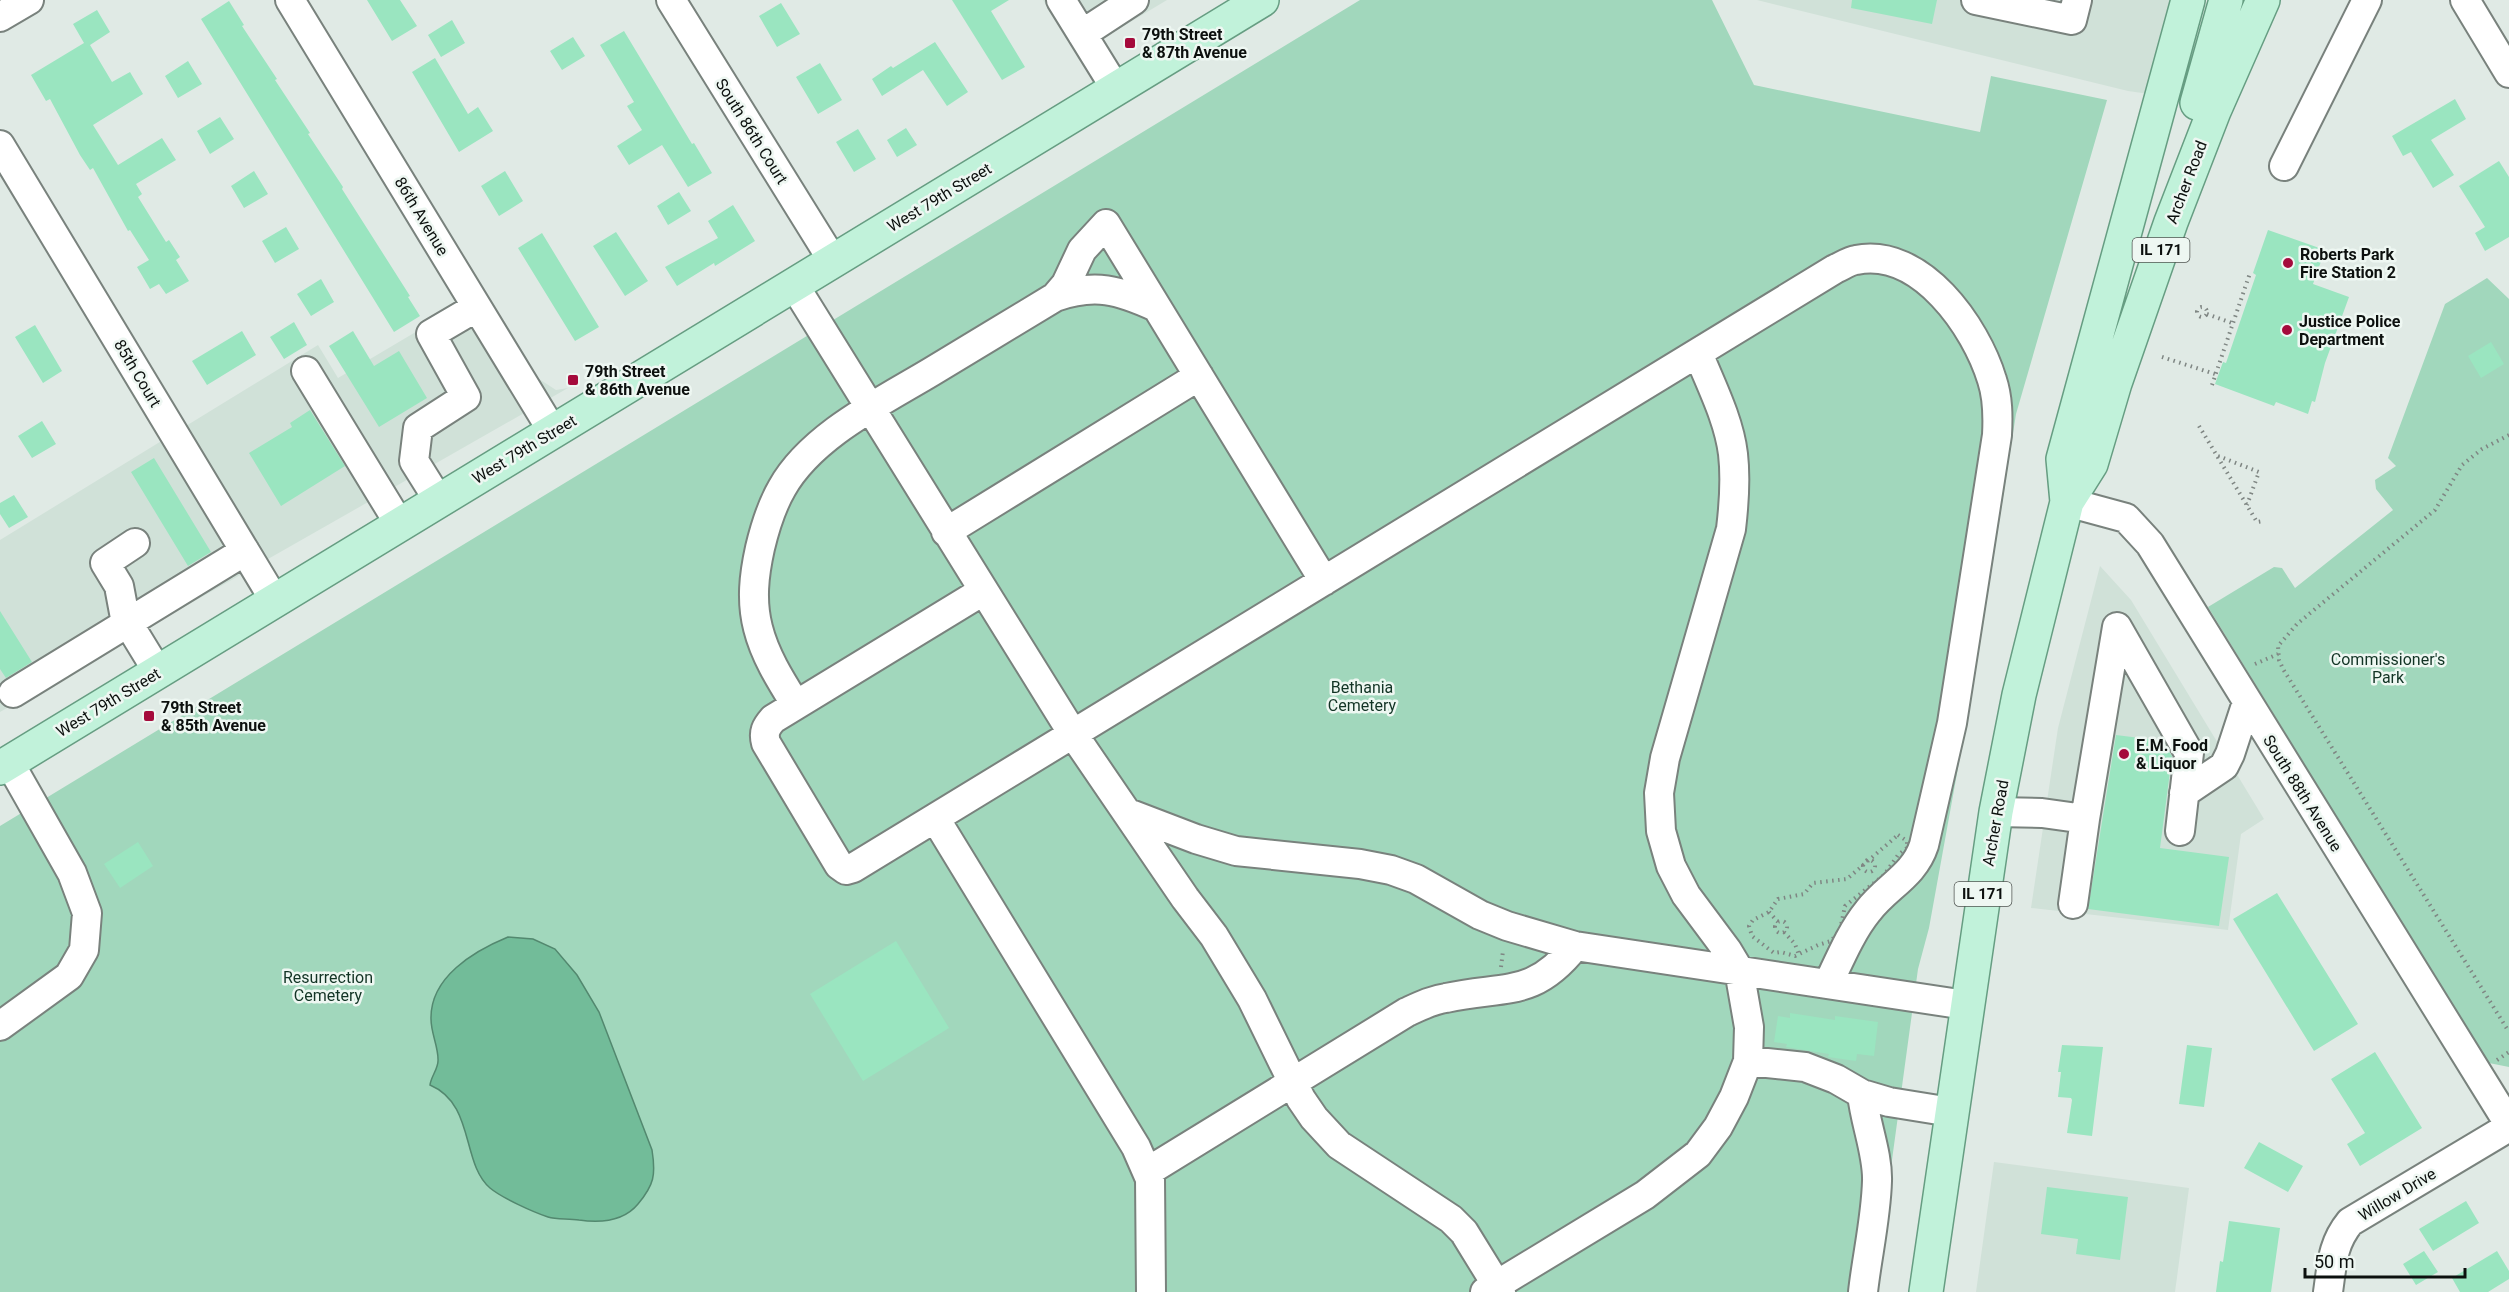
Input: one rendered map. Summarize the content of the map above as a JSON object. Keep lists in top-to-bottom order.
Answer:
{
  "streets": {
    "main road": ["Archer Road", "West 79th Street", "IL 171"],
    "street": [
      "South 86th Court",
      "86th Avenue",
      "85th Court",
      "South 88th Avenue",
      "Willow Drive"
    ]
  },
  "crossings": [
    ["South 86th Court", "West 79th Street"],
    ["Archer Road", "South 88th Avenue"],
    ["West 79th Street", "86th Avenue"],
    ["West 79th Street", "85th Court"],
    ["South 88th Avenue", "Willow Drive"]
  ],
  "parks": ["Commissioner's Park", "Bethania Cemetery", "Resurrection Cemetery"],
  "places": {
    "transit": ["79th Street & 87th Avenue", "79th Street & 86th Avenue", "79th Street & 85th Avenue"],
    "other": ["Roberts Park Fire Station 2", "Justice Police Department", "E.M. Food & Liquor"]
  },
  "scale_bar": "50 m"
}
